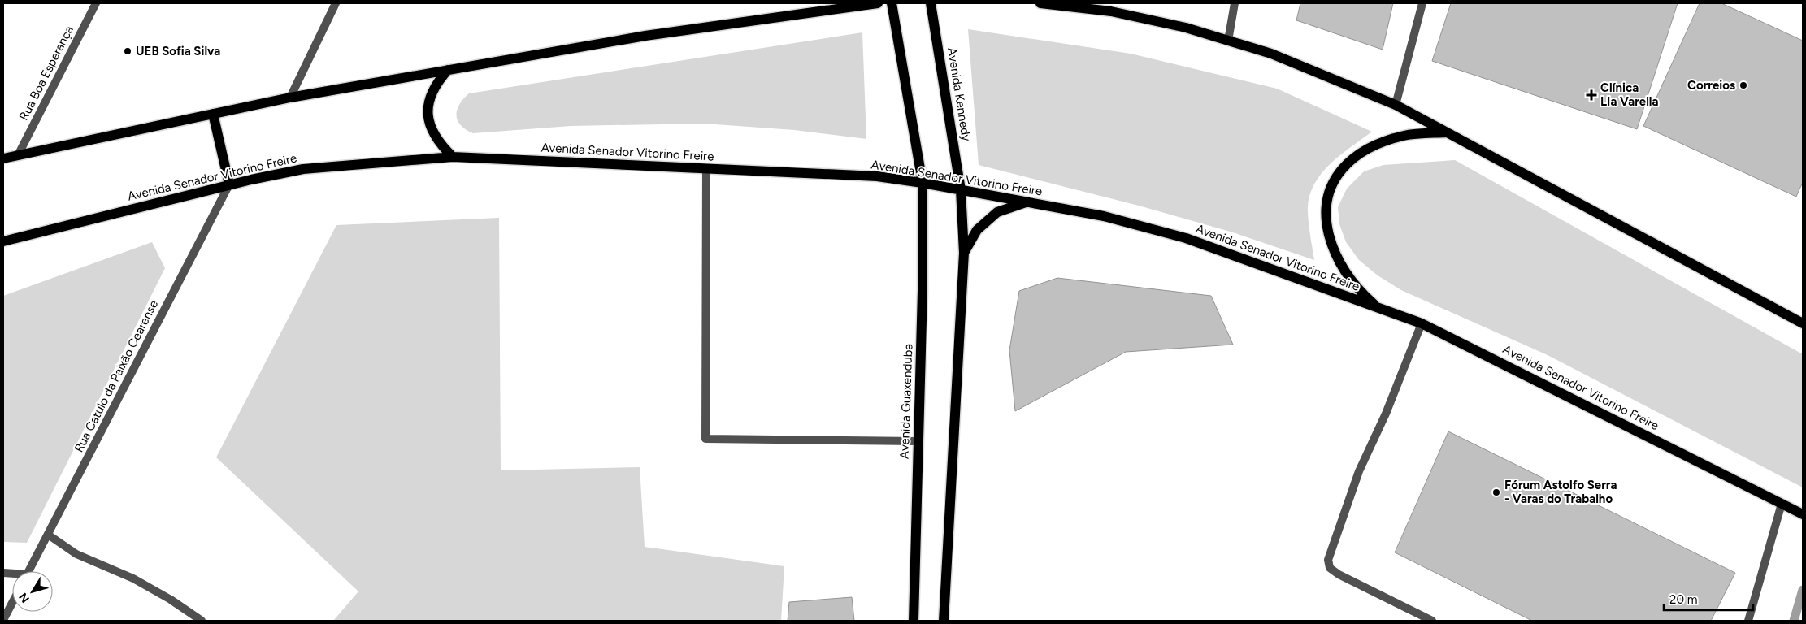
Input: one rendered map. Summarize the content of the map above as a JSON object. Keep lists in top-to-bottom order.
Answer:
{
  "streets": {
    "main road": ["Avenida Kennedy", "Avenida Senador Vitorino Freire", "Avenida Guaxenduba"],
    "street": ["Rua Boa Esperança", "Rua Catulo da Paixão Cearense"]
  },
  "crossings": [
    ["Avenida Kennedy", "Avenida Senador Vitorino Freire"],
    ["Avenida Senador Vitorino Freire", "Rua Catulo da Paixão Cearense"],
    ["Avenida Senador Vitorino Freire", "Avenida Guaxenduba"]
  ],
  "places": {
    "other": ["UEB Sofia Silva", "Correios", "Fórum Astolfo Serra - Varas do Trabalho"],
    "health": ["Clínica LIa Varella"]
  },
  "scale_bar": "20 m",
  "north": "bottom left"
}
